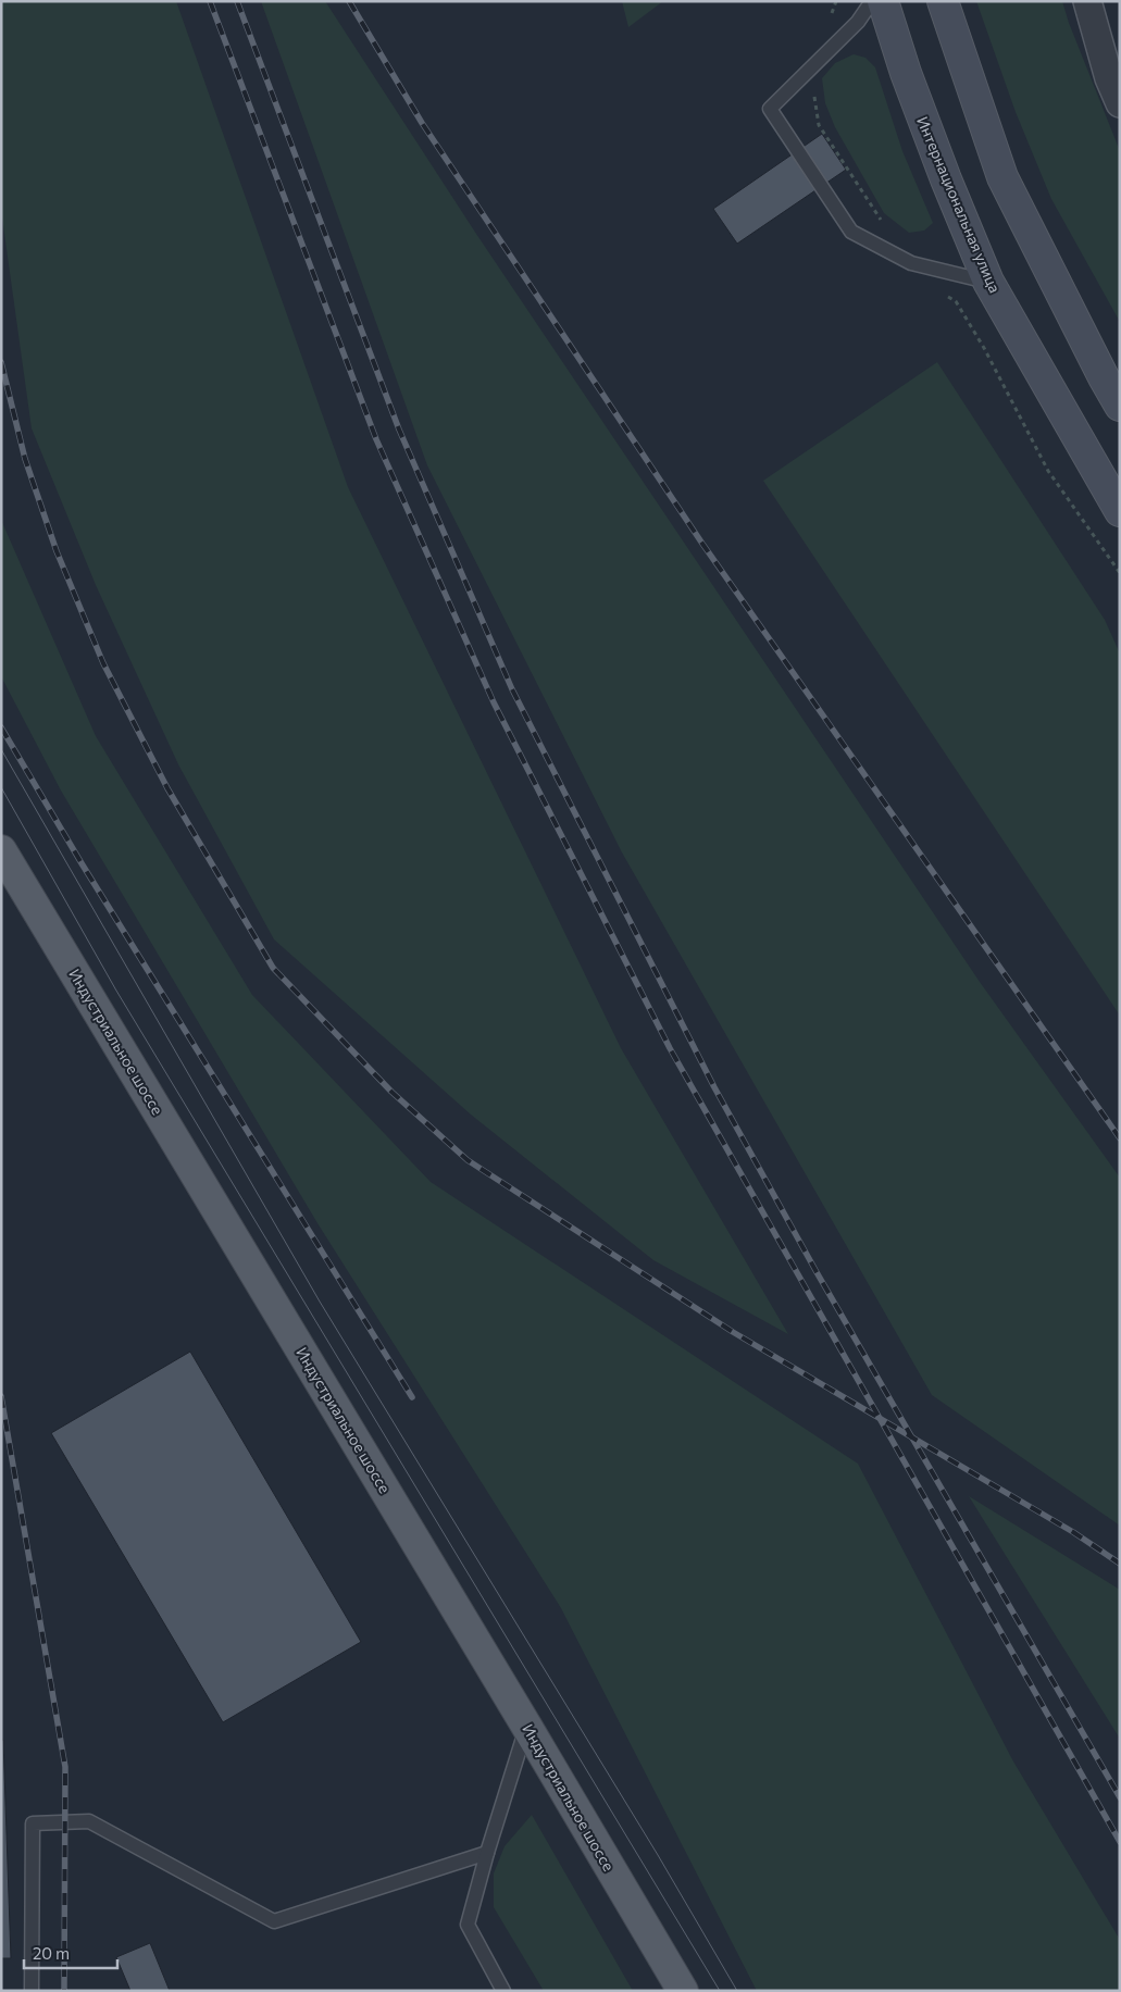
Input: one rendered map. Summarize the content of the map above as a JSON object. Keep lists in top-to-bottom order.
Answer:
{
  "streets": {
    "main road": ["Интернациональная улица", "Индустриальное шоссе"]
  },
  "scale_bar": "20 m"
}
